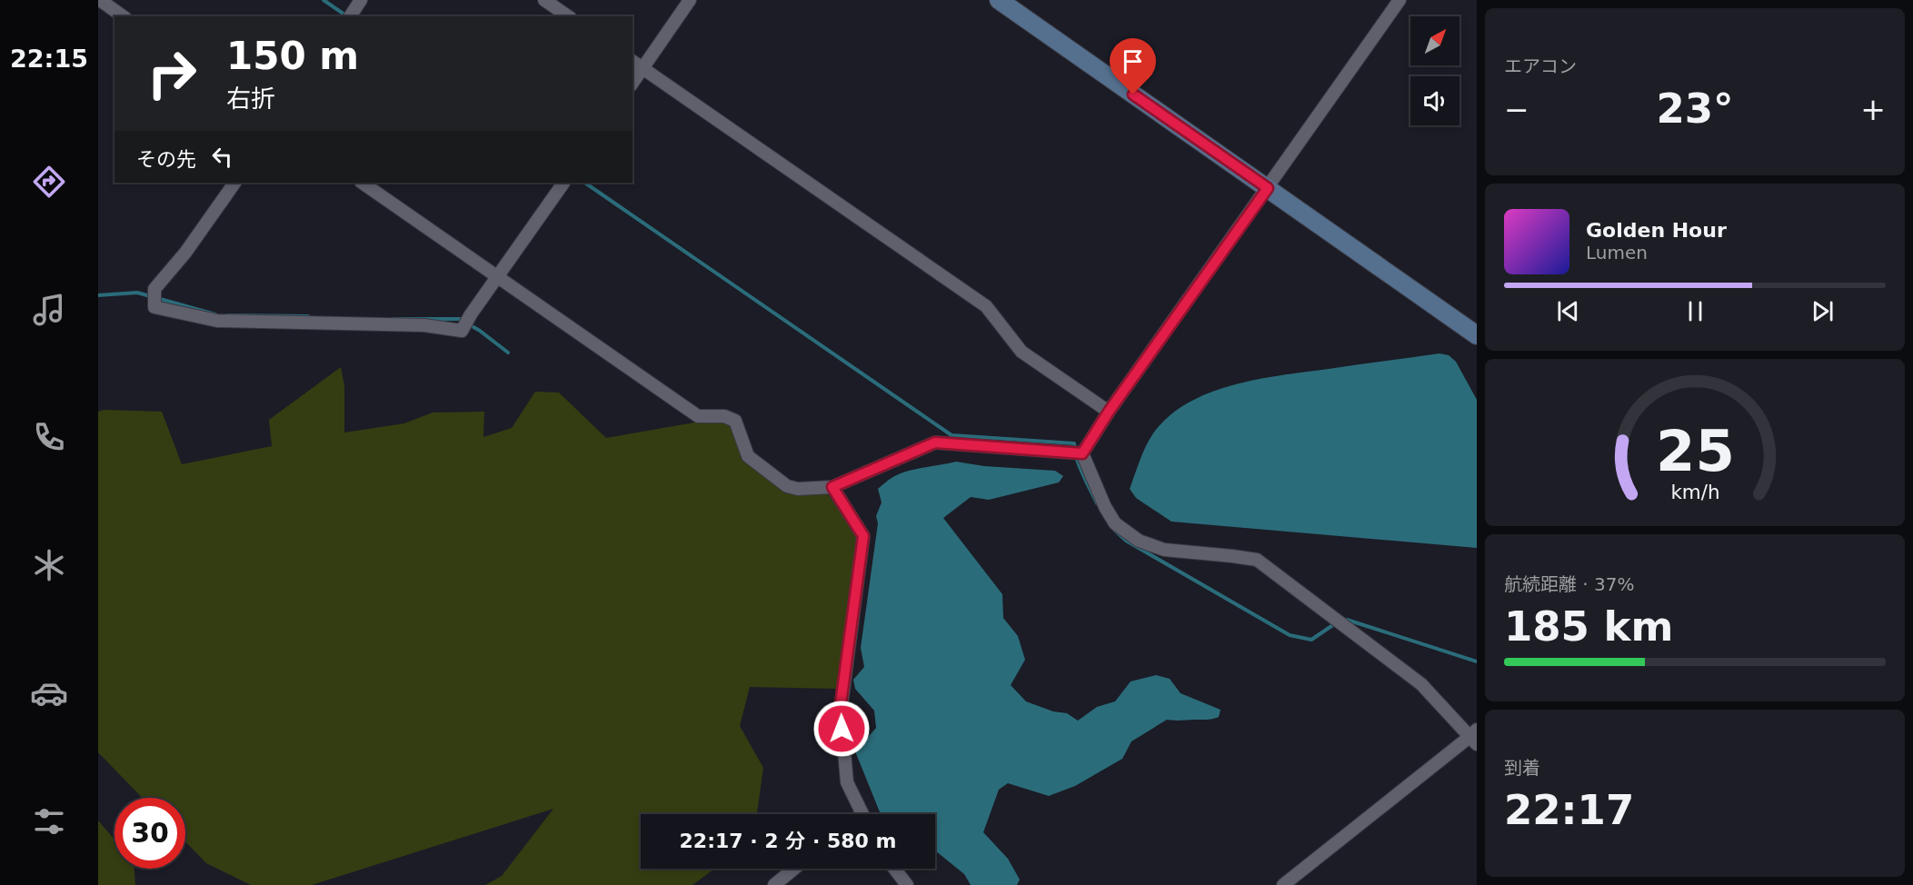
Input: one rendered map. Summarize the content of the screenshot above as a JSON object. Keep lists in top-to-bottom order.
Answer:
{
  "north": "top right",
  "page": {
    "tabs": "22:15",
    "tile": [
      "エアコン",
      ["航続距離 · 37%", "185 km"],
      ["到着", "22:17"]
    ],
    "turn": ["150 m", "右折"],
    "heat": ["−", "23°", "+"],
    "then": "その先",
    "song": ["Golden Hour", "Lumen"],
    "limit": "30",
    "trip": "22:17 · 2 分 · 580 m",
    "gauge": ["25", "km/h"]
  }
}
